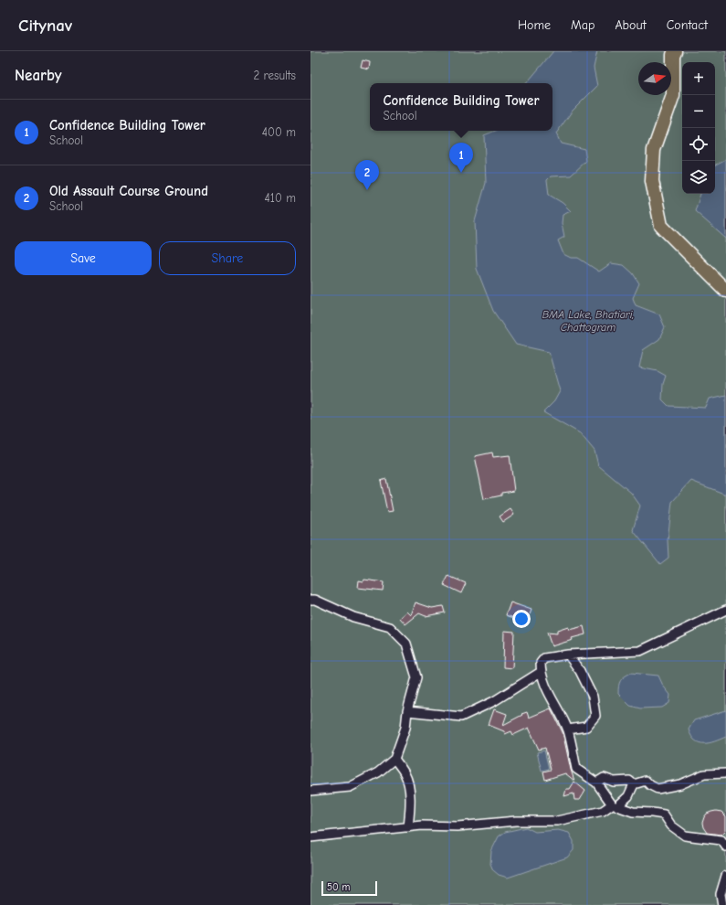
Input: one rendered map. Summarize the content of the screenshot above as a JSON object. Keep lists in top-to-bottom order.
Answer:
{
  "water": ["BMA Lake, Bhatiari, Chattogram"],
  "scale_bar": "50 m",
  "north": "right",
  "page": {
    "header": "Citynav",
    "nav": [
      "Home",
      "Map",
      "About",
      "Contact"
    ],
    "heading": ["Nearby", "2 results"],
    "map_buttons": ["+", "−"],
    "popup": ["Confidence Building Tower", "School"],
    "list": [
      {
        "mark": "1",
        "name": "Confidence Building Tower",
        "note": "School",
        "value": "400 m"
      },
      {
        "mark": "2",
        "name": "Old Assault Course Ground",
        "note": "School",
        "value": "410 m"
      }
    ],
    "pins": ["1", "2"],
    "buttons": ["Save", "Share"],
    "scale": "50 m"
  }
}
